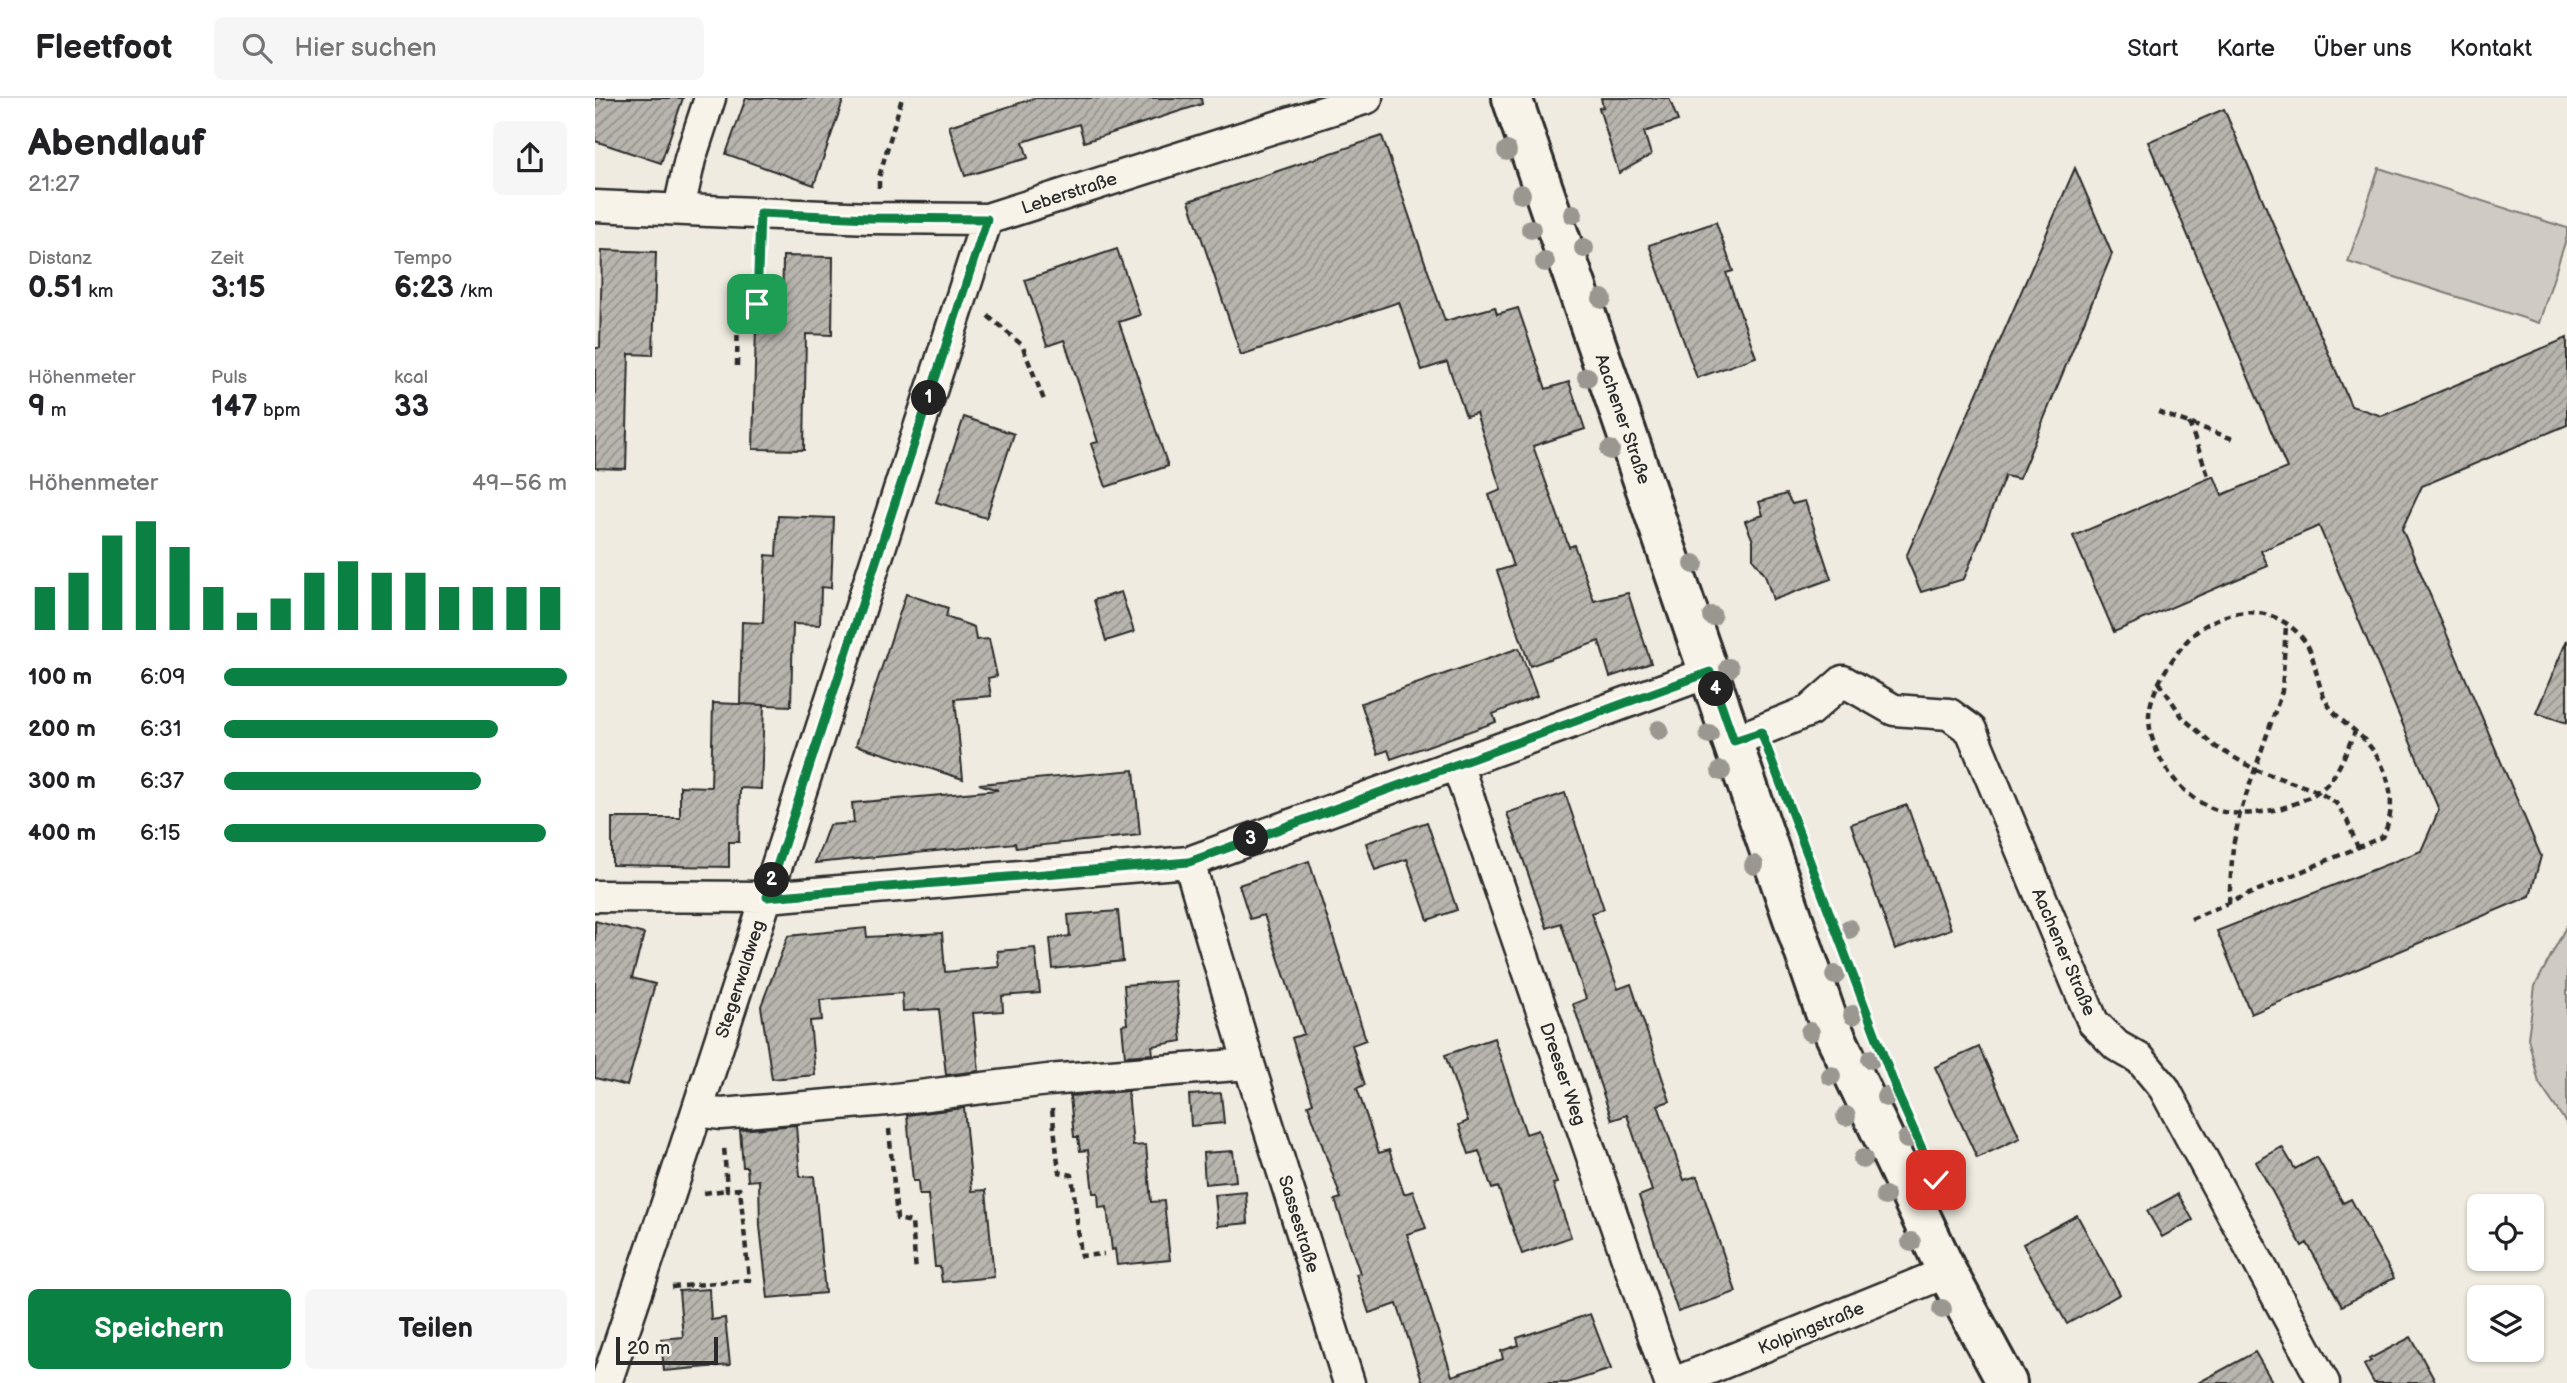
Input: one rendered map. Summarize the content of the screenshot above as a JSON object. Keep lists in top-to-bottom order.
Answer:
{
  "streets": {
    "main road": ["Aachener Straße"],
    "street": [
      "Leberstraße",
      "Stegerwaldweg",
      "Dreeser Weg",
      "Sassestraße",
      "Kolpingstraße"
    ]
  },
  "crossings": [
    ["Leberstraße", "Stegerwaldweg"],
    ["Aachener Straße", "Kolpingstraße"],
    ["Dreeser Weg", "Kolpingstraße"]
  ],
  "scale_bar": "20 m",
  "page": {
    "header": "Fleetfoot",
    "search": "Hier suchen",
    "nav": [
      "Start",
      "Karte",
      "Über uns",
      "Kontakt"
    ],
    "heading": ["Abendlauf", "21:27"],
    "stats": [
      ["Distanz", "0.51 km"],
      ["Zeit", "3:15"],
      ["Tempo", "6:23 /km"],
      ["Höhenmeter", "9 m"],
      ["Puls", "147 bpm"],
      ["kcal", "33"]
    ],
    "pins": [
      "1",
      "4",
      "3",
      "2"
    ],
    "chart": ["Höhenmeter", "49–56 m"],
    "list": [
      {
        "name": "100 m",
        "note": "6:09"
      },
      {
        "name": "200 m",
        "note": "6:31"
      },
      {
        "name": "300 m",
        "note": "6:37"
      },
      {
        "name": "400 m",
        "note": "6:15"
      }
    ],
    "buttons": ["Speichern", "Teilen"],
    "scale": "20 m"
  }
}
